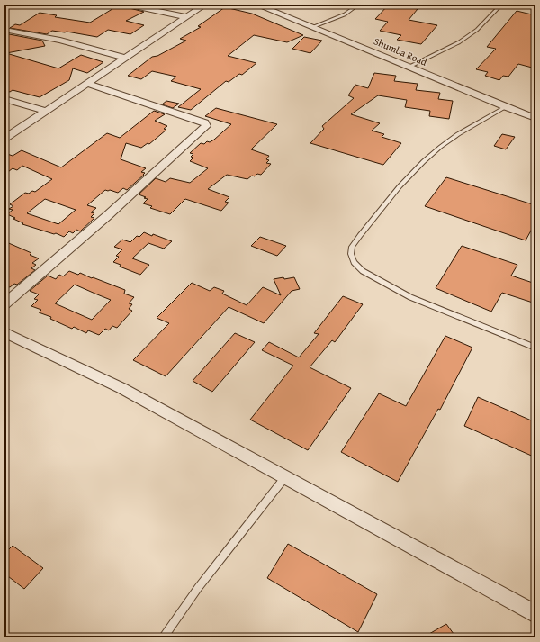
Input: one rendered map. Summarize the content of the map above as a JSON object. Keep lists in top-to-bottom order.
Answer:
{
  "streets": {
    "street": ["Shumba Road"]
  }
}
